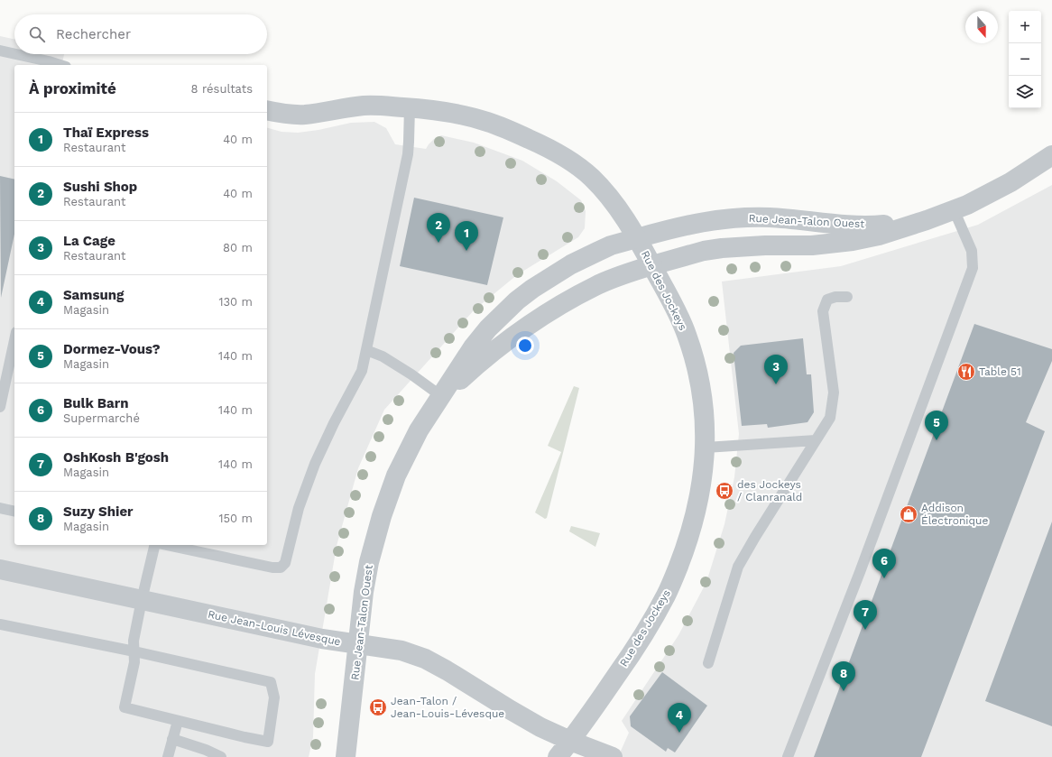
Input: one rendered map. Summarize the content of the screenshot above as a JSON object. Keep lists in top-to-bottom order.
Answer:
{
  "streets": {
    "street": ["Rue Jean-Talon Ouest", "Rue des Jockeys", "Rue Jean-Louis Lévesque"]
  },
  "crossings": [
    ["Rue Jean-Talon Ouest", "Rue des Jockeys"],
    ["Rue Jean-Talon Ouest", "Rue Jean-Louis Lévesque"],
    ["Rue des Jockeys", "Rue Jean-Louis Lévesque"]
  ],
  "places": {
    "restaurant": ["Table 51"],
    "bus stop": ["des Jockeys / Clanranald", "Jean-Talon / Jean-Louis-Lévesque"],
    "shop": ["Addison Électronique"]
  },
  "north": "bottom",
  "page": {
    "map_buttons": ["+", "−"],
    "search": "Rechercher",
    "heading": ["À proximité", "8 résultats"],
    "list": [
      {
        "mark": "1",
        "name": "Thaï Express",
        "note": "Restaurant",
        "value": "40 m"
      },
      {
        "mark": "2",
        "name": "Sushi Shop",
        "note": "Restaurant",
        "value": "40 m"
      },
      {
        "mark": "3",
        "name": "La Cage",
        "note": "Restaurant",
        "value": "80 m"
      },
      {
        "mark": "4",
        "name": "Samsung",
        "note": "Magasin",
        "value": "130 m"
      },
      {
        "mark": "5",
        "name": "Dormez-Vous?",
        "note": "Magasin",
        "value": "140 m"
      },
      {
        "mark": "6",
        "name": "Bulk Barn",
        "note": "Supermarché",
        "value": "140 m"
      },
      {
        "mark": "7",
        "name": "OshKosh B'gosh",
        "note": "Magasin",
        "value": "140 m"
      },
      {
        "mark": "8",
        "name": "Suzy Shier",
        "note": "Magasin",
        "value": "150 m"
      }
    ],
    "pins": [
      "2",
      "1",
      "3",
      "5",
      "6",
      "7",
      "8",
      "4"
    ]
  }
}
